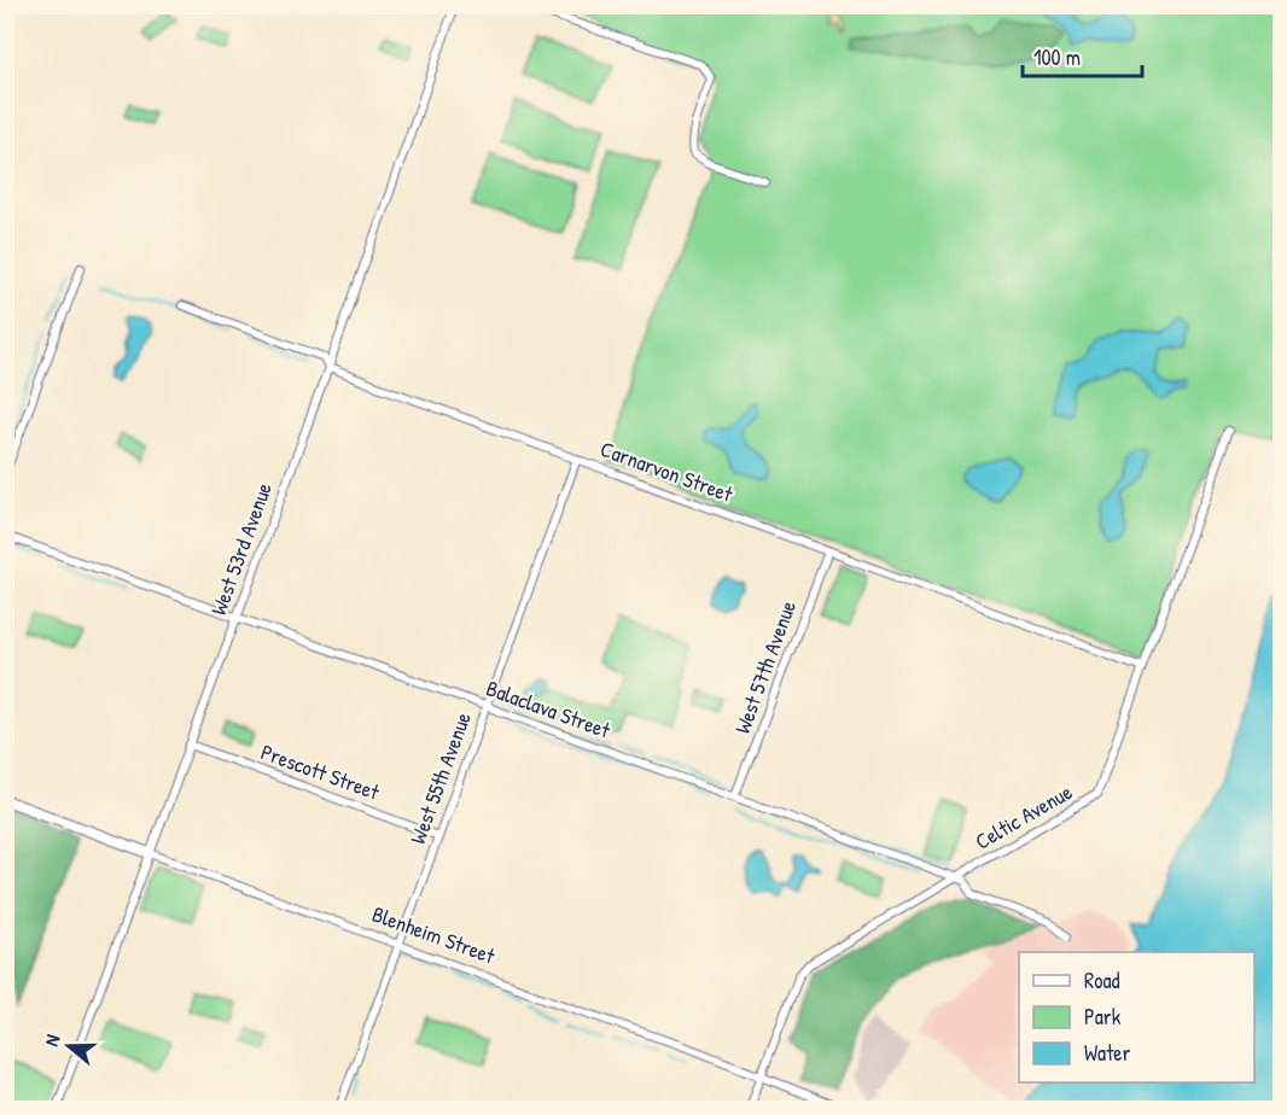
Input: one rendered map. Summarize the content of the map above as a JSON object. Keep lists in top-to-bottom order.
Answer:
{
  "streets": {
    "street": [
      "Carnarvon Street",
      "West 53rd Avenue",
      "West 57th Avenue",
      "Balaclava Street",
      "Prescott Street",
      "West 55th Avenue",
      "Celtic Avenue",
      "Blenheim Street"
    ]
  },
  "crossings": [
    ["Carnarvon Street", "West 53rd Avenue"],
    ["Carnarvon Street", "West 57th Avenue"],
    ["Carnarvon Street", "West 55th Avenue"],
    ["Carnarvon Street", "Celtic Avenue"],
    ["West 53rd Avenue", "Balaclava Street"],
    ["West 53rd Avenue", "Prescott Street"],
    ["West 53rd Avenue", "Blenheim Street"],
    ["West 57th Avenue", "Balaclava Street"],
    ["Balaclava Street", "West 55th Avenue"],
    ["Balaclava Street", "Celtic Avenue"],
    ["Prescott Street", "West 55th Avenue"],
    ["West 55th Avenue", "Blenheim Street"],
    ["Celtic Avenue", "Blenheim Street"]
  ],
  "legend": ["Road", "Park", "Water"],
  "scale_bar": "100 m",
  "north": "left"
}
